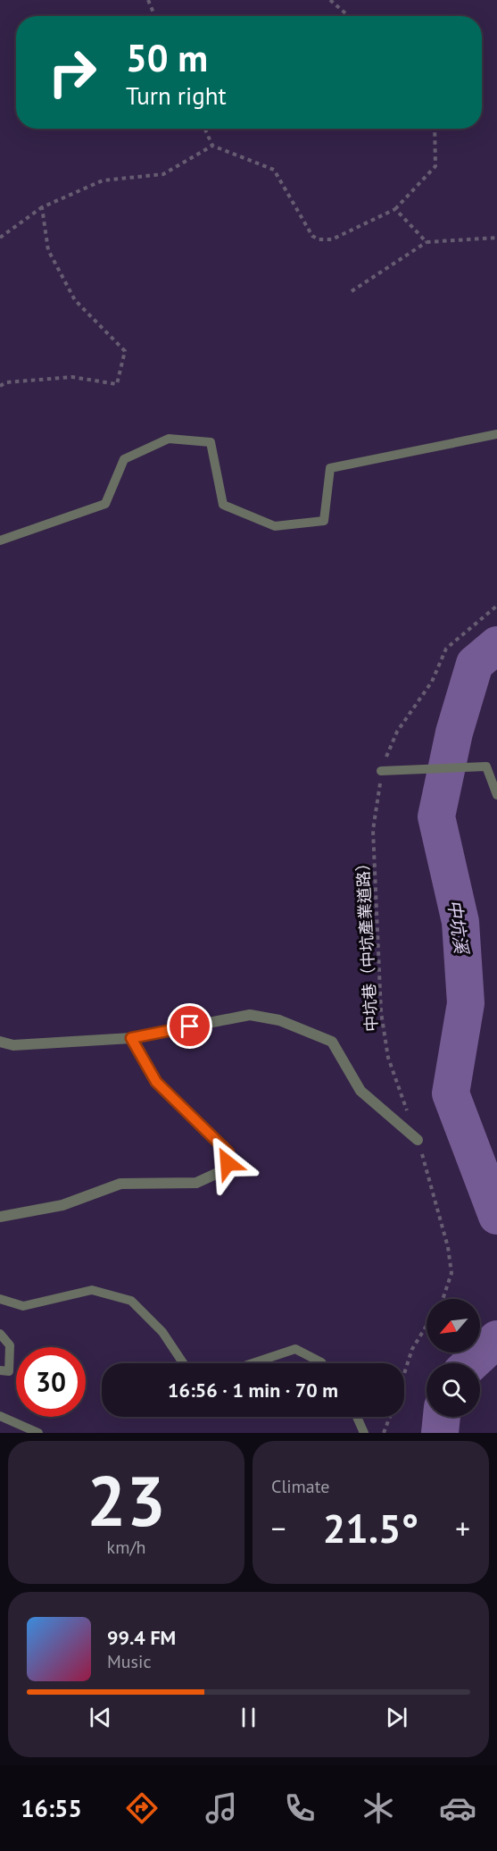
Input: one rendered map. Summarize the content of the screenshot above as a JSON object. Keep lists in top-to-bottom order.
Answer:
{
  "streets": {
    "path": ["中坑巷（中坑產業道路）"]
  },
  "water": ["中坑溪"],
  "north": "bottom left",
  "page": {
    "turn": ["50 m", "Turn right"],
    "limit": "30",
    "trip": "16:56 · 1 min · 70 m",
    "tile": [
      ["23", "km/h"],
      "Climate"
    ],
    "heat": ["−", "21.5°", "+"],
    "song": ["99.4 FM", "Music"],
    "tabs": "16:55"
  }
}
